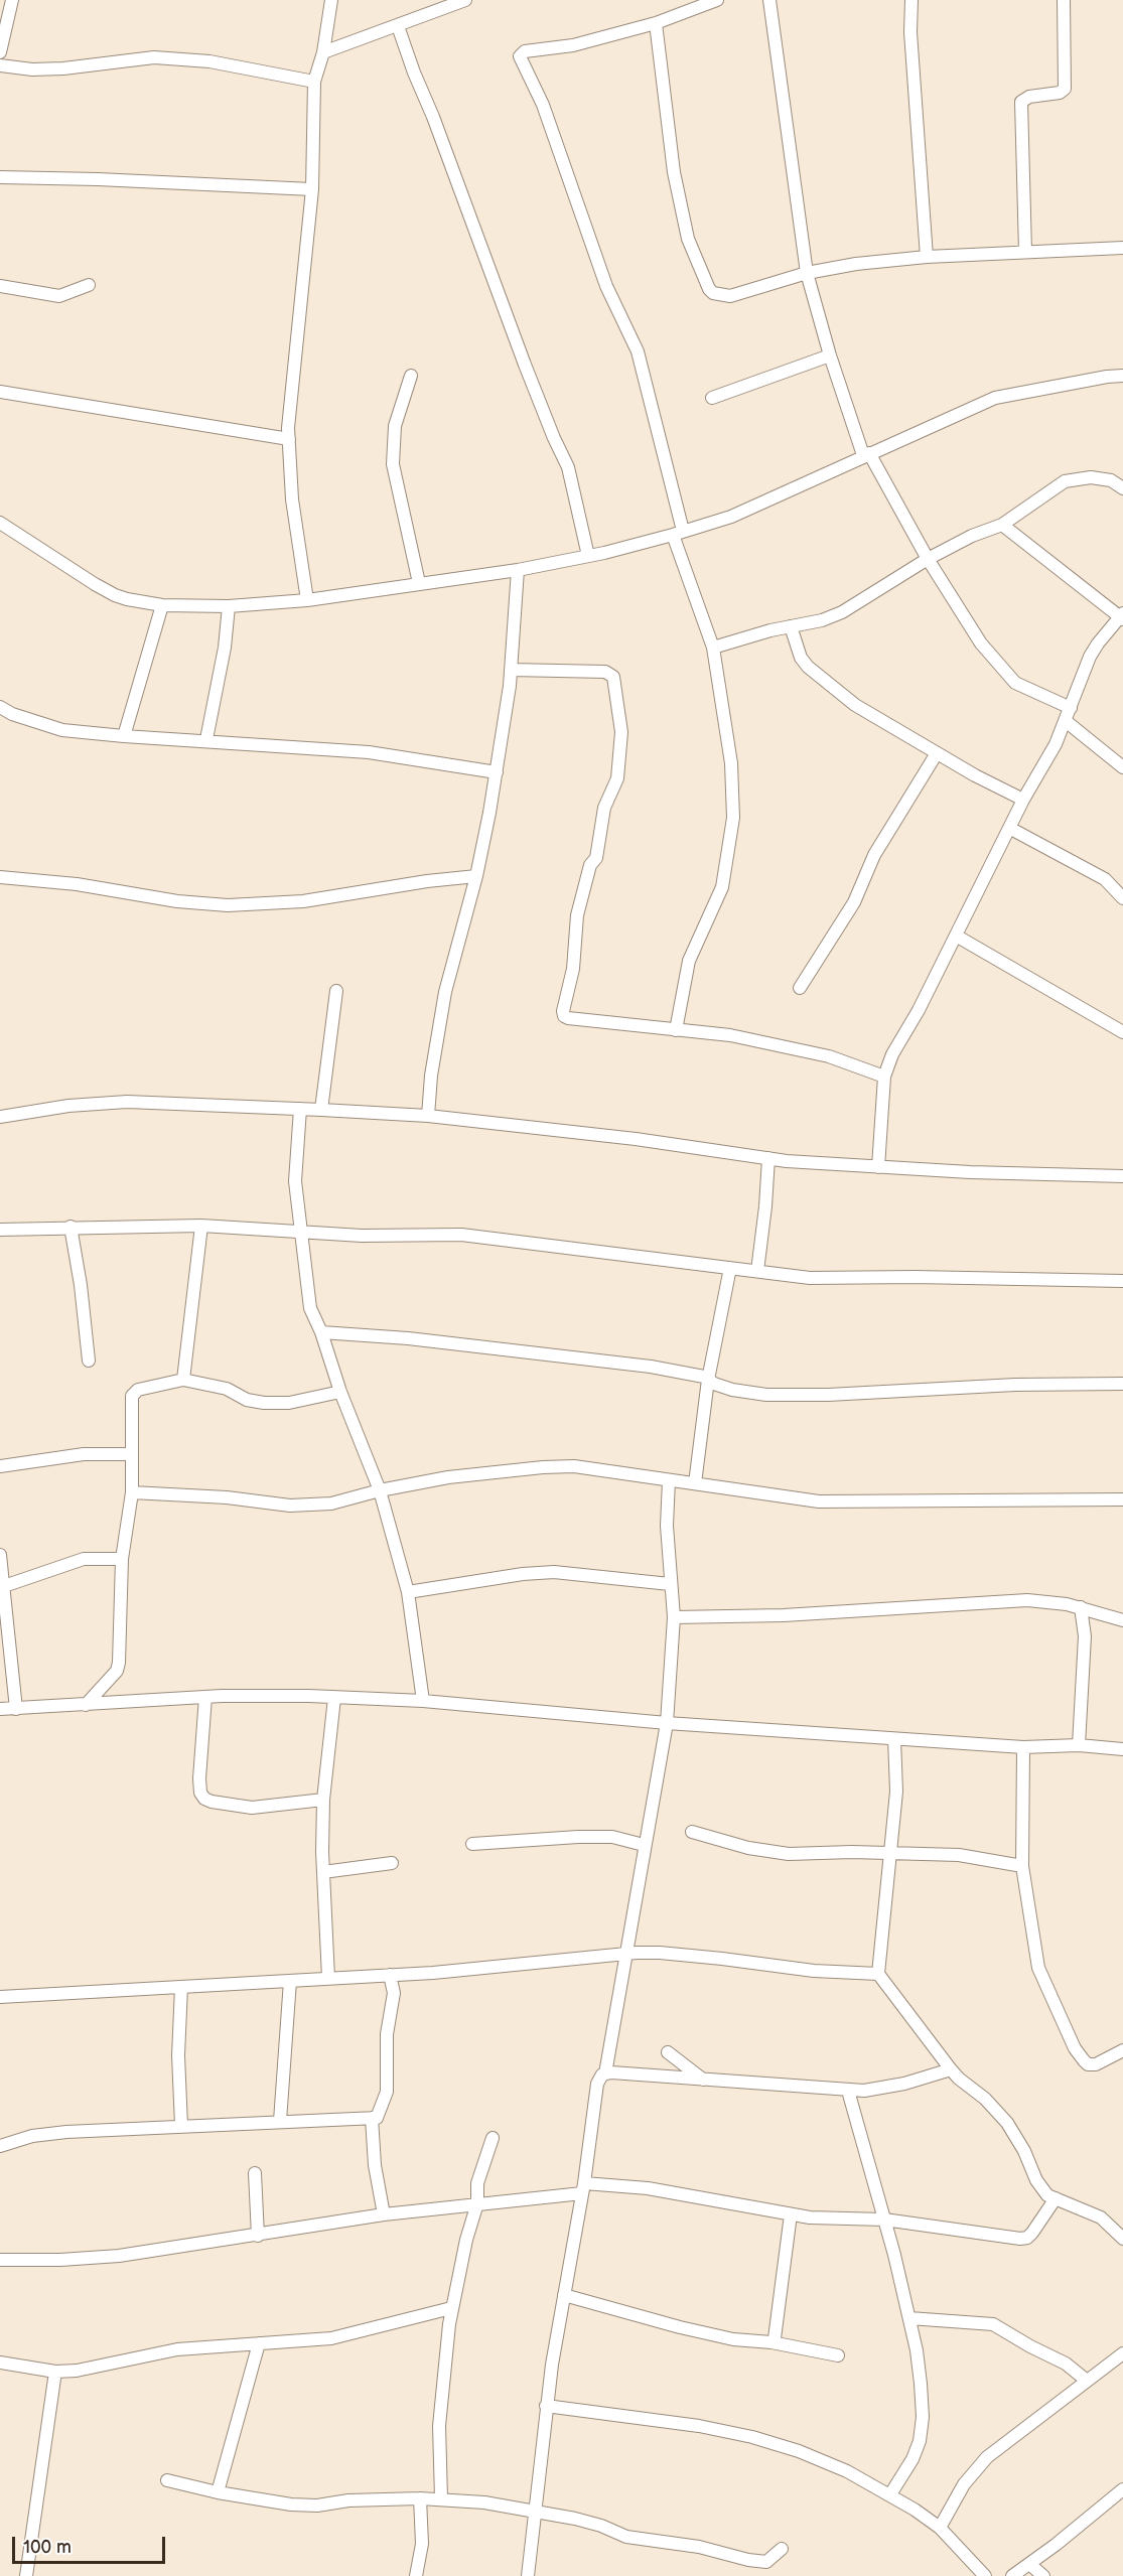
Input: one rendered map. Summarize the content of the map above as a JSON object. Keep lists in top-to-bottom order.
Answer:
{
  "scale_bar": "100 m"
}
